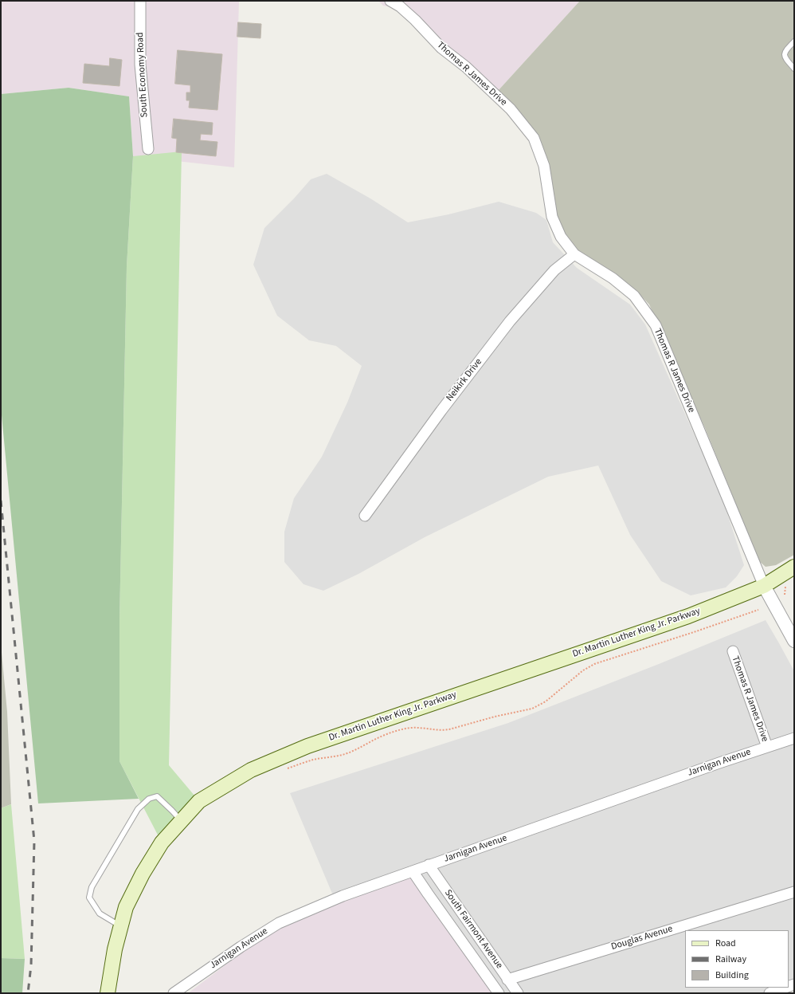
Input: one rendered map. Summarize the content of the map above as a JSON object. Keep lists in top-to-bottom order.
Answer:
{
  "streets": {
    "main road": ["Dr. Martin Luther King Jr. Parkway"],
    "street": [
      "Thomas R James Drive",
      "South Economy Road",
      "Neikirk Drive",
      "Jarnigan Avenue",
      "South Fairmont Avenue",
      "Douglas Avenue"
    ]
  },
  "crossings": [
    ["Thomas R James Drive", "Neikirk Drive"],
    ["Thomas R James Drive", "Dr. Martin Luther King Jr. Parkway"],
    ["Thomas R James Drive", "Jarnigan Avenue"],
    ["Jarnigan Avenue", "South Fairmont Avenue"],
    ["South Fairmont Avenue", "Douglas Avenue"]
  ],
  "legend": ["Road", "Railway", "Building"]
}
